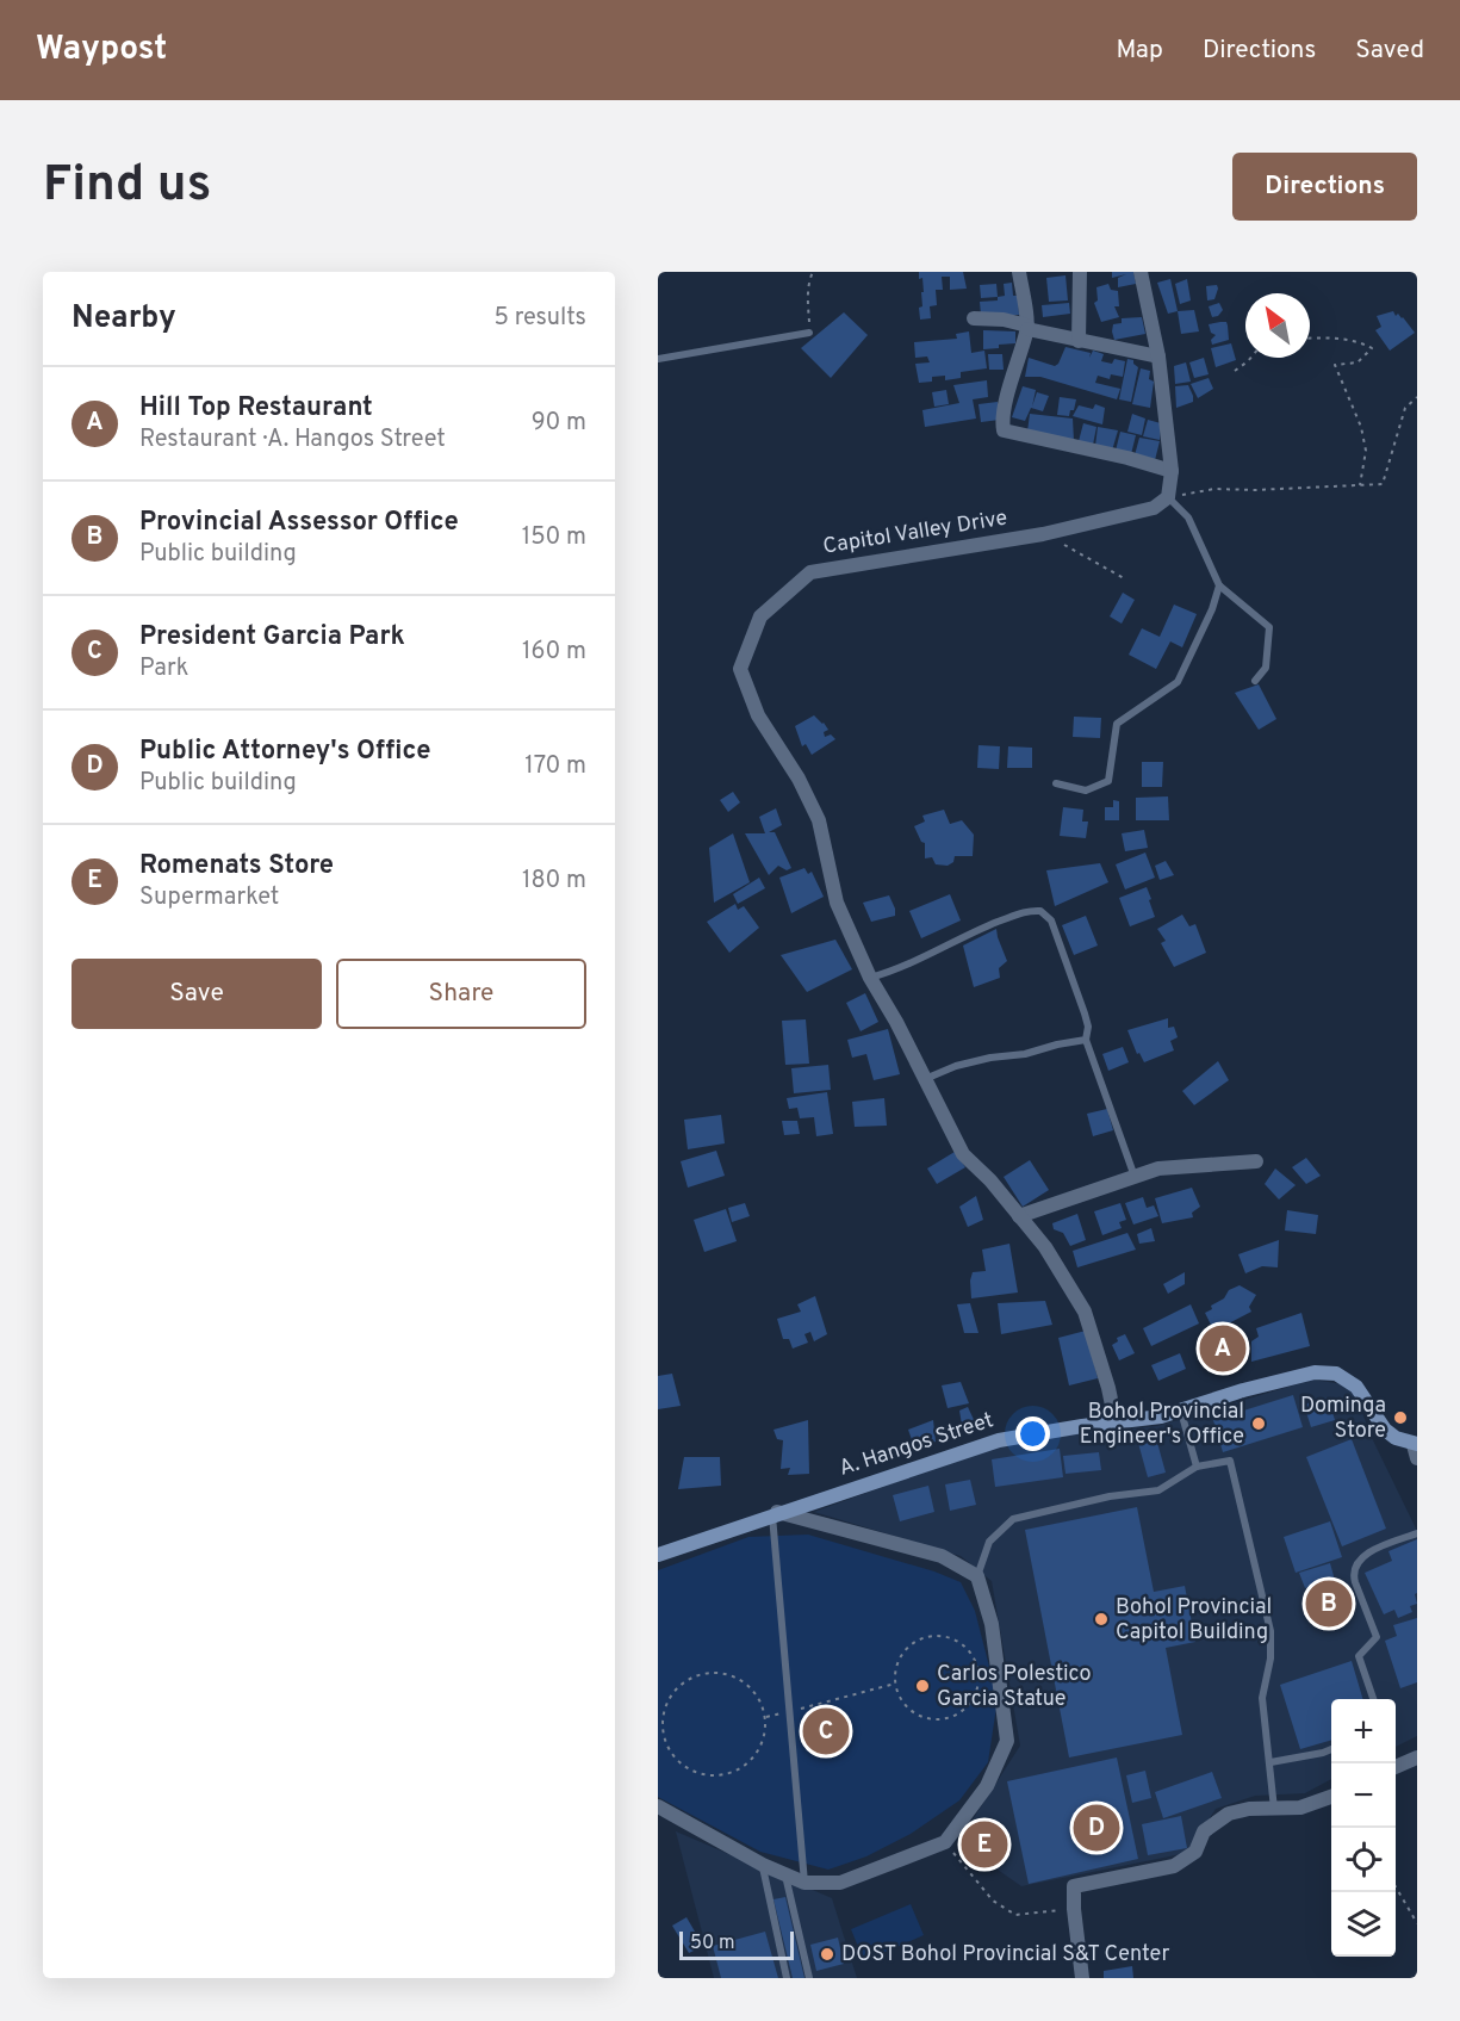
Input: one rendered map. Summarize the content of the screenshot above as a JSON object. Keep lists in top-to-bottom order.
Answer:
{
  "streets": {
    "street": ["Capitol Valley Drive", "A. Hangos Street"]
  },
  "crossings": [
    ["Capitol Valley Drive", "A. Hangos Street"]
  ],
  "places": [
    "Dominga Store",
    "Bohol Provincial Engineer's Office",
    "Bohol Provincial Capitol Building",
    "Carlos Polestico Garcia Statue",
    "DOST Bohol Provincial S&T Center"
  ],
  "scale_bar": "50 m",
  "north": "top left",
  "page": {
    "header": "Waypost",
    "nav": ["Map", "Directions", "Saved"],
    "buttons": [
      "Directions",
      ["Save", "Share"]
    ],
    "title": "Find us",
    "heading": ["Nearby", "5 results"],
    "list": [
      {
        "mark": "A",
        "name": "Hill Top Restaurant",
        "note": "Restaurant · A. Hangos Street",
        "value": "90 m"
      },
      {
        "mark": "B",
        "name": "Provincial Assessor Office",
        "note": "Public building",
        "value": "150 m"
      },
      {
        "mark": "C",
        "name": "President Garcia Park",
        "note": "Park",
        "value": "160 m"
      },
      {
        "mark": "D",
        "name": "Public Attorney's Office",
        "note": "Public building",
        "value": "170 m"
      },
      {
        "mark": "E",
        "name": "Romenats Store",
        "note": "Supermarket",
        "value": "180 m"
      }
    ],
    "pins": [
      "A",
      "B",
      "C",
      "D",
      "E"
    ],
    "map_buttons": ["+", "−"],
    "scale": "50 m"
  }
}
